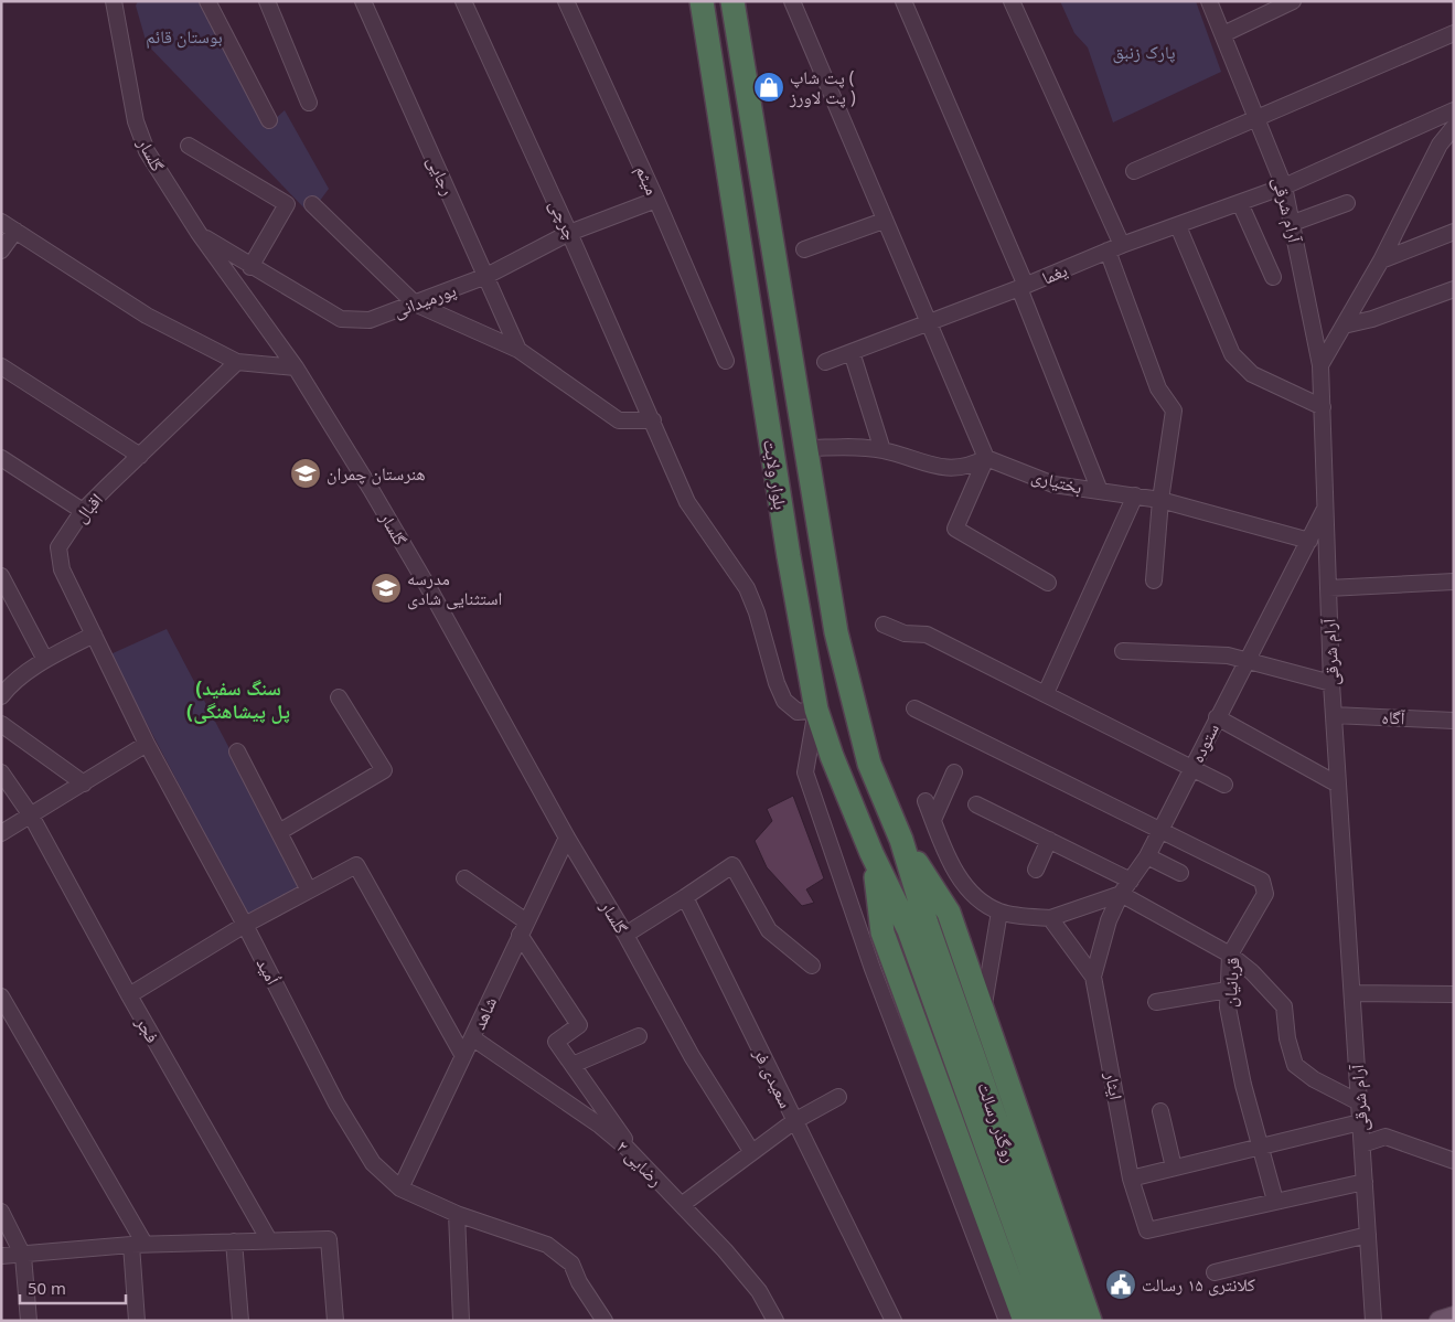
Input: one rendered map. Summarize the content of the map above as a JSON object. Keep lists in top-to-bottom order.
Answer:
{
  "streets": {
    "highway": ["بلوار ولایت", "روگذر رسالت"],
    "street": [
      "گلسار",
      "رجایی",
      "میثم",
      "آرام شرقی",
      "چرچی",
      "یغما",
      "پورمیدانی",
      "بختیاری",
      "اقبال",
      "آگاه",
      "ستوده",
      "اُمید",
      "قربانیان",
      "شاهد",
      "فجر",
      "سعیدی فر",
      "ایثار",
      "رضایی ۲"
    ]
  },
  "crossings": [
    ["گلسار", "پورمیدانی"],
    ["گلسار", "شاهد"],
    ["رجایی", "پورمیدانی"],
    ["میثم", "پورمیدانی"],
    ["آرام شرقی", "یغما"],
    ["آرام شرقی", "آگاه"],
    ["آرام شرقی", "ستوده"],
    ["آرام شرقی", "ایثار"],
    ["چرچی", "پورمیدانی"],
    ["چرچی", "بلوار ولایت"],
    ["بلوار ولایت", "روگذر رسالت"],
    ["بختیاری", "ستوده"],
    ["اقبال", "اُمید"],
    ["ستوده", "قربانیان"],
    ["ستوده", "ایثار"],
    ["اُمید", "شاهد"],
    ["قربانیان", "ایثار"],
    ["شاهد", "رضایی ۲"]
  ],
  "districts": ["(سنگ سفید (پل پیشاهنگی"],
  "parks": ["بوستان قائم", "پارک زنبق"],
  "places": {
    "shop": ["پت شاپ ( پت لاورز )"],
    "school or university": ["هنرستان چمران", "مدرسه استثنایی شادی"],
    "public building": ["کلانتری ۱۵ رسالت"]
  },
  "scale_bar": "50 m"
}
